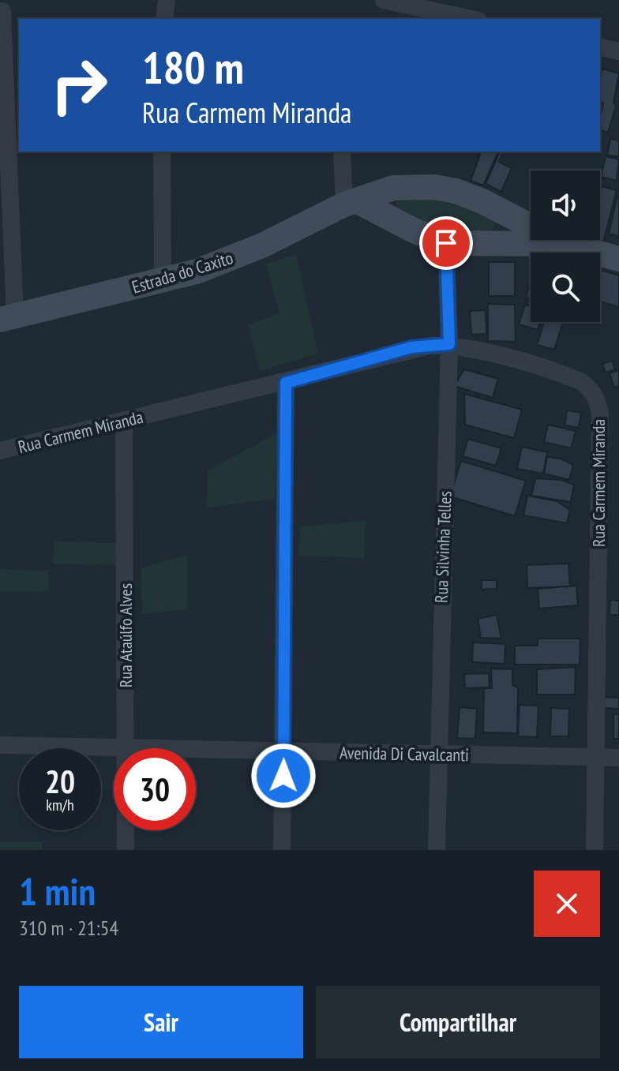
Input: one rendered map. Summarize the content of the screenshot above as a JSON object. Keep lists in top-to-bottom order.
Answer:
{
  "streets": {
    "main road": ["Estrada do Caxito"],
    "street": [
      "Rua Carmem Miranda",
      "Rua Silvinha Telles",
      "Rua Ataúlfo Alves",
      "Avenida Di Cavalcanti"
    ]
  },
  "crossings": [
    ["Estrada do Caxito", "Rua Silvinha Telles"],
    ["Rua Carmem Miranda", "Rua Silvinha Telles"],
    ["Rua Carmem Miranda", "Rua Ataúlfo Alves"],
    ["Rua Carmem Miranda", "Avenida Di Cavalcanti"],
    ["Rua Silvinha Telles", "Avenida Di Cavalcanti"],
    ["Rua Ataúlfo Alves", "Avenida Di Cavalcanti"]
  ],
  "page": {
    "turn": ["180 m", "Rua Carmem Miranda"],
    "speed": "20 km/h",
    "limit": "30",
    "heading": ["1 min", "310 m · 21:54"],
    "buttons": ["Sair", "Compartilhar"]
  }
}
